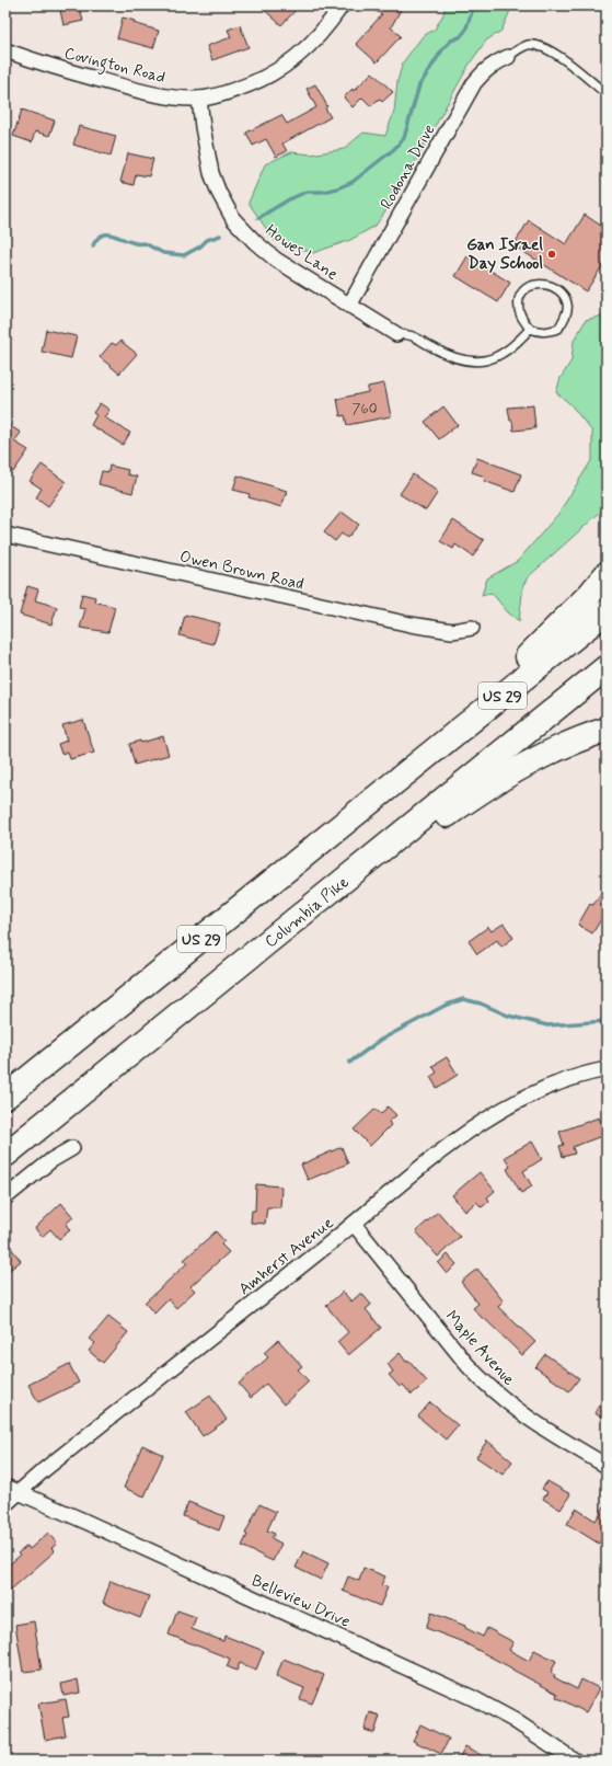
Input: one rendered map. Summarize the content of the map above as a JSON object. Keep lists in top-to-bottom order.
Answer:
{
  "streets": {
    "highway": ["US 29", "Columbia Pike"],
    "street": [
      "Covington Road",
      "Rodona Drive",
      "Howes Lane",
      "Owen Brown Road",
      "Amherst Avenue",
      "Maple Avenue",
      "Belleview Drive"
    ]
  },
  "crossings": [
    ["Covington Road", "Howes Lane"],
    ["Rodona Drive", "Howes Lane"],
    ["Amherst Avenue", "Maple Avenue"],
    ["Amherst Avenue", "Belleview Drive"]
  ],
  "places": ["Gan Israel Day School"],
  "house_numbers": ["760"]
}
